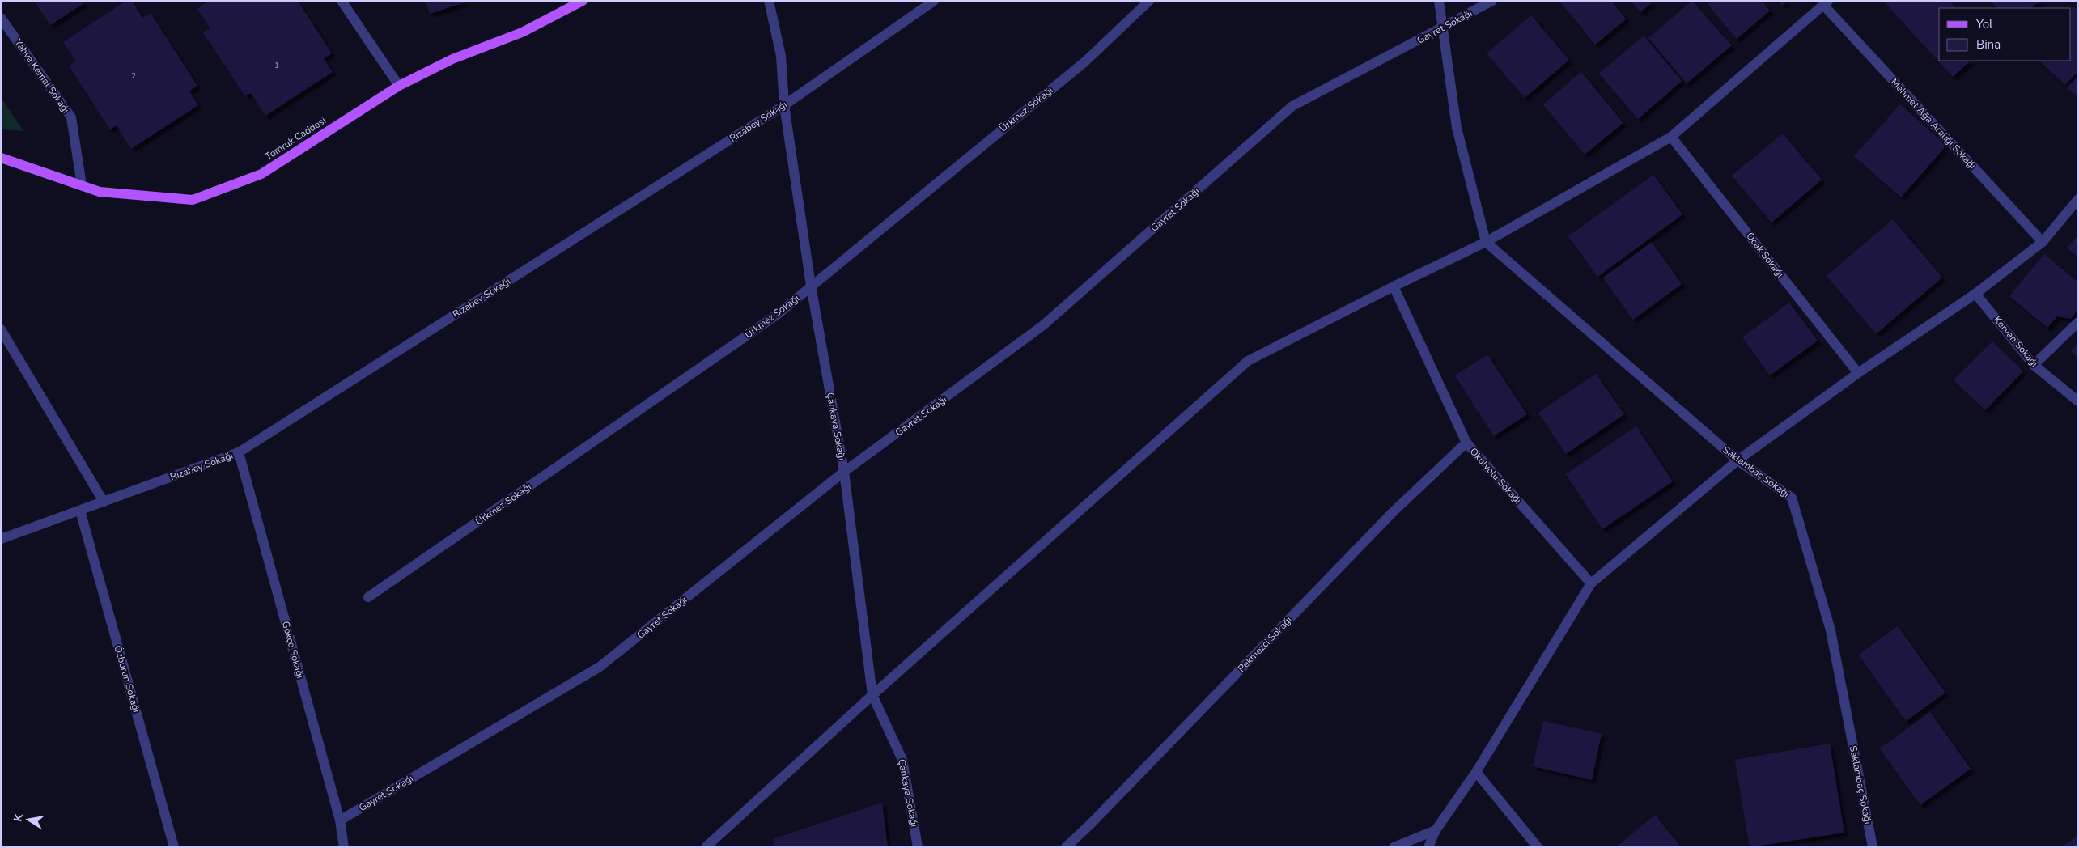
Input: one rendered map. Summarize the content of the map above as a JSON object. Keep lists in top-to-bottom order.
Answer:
{
  "streets": {
    "main road": ["Tomruk Caddesi"],
    "street": [
      "Gayret Sokağı",
      "Yahya Kemal Sokağı",
      "Ürkmez Sokağı",
      "Rızabey Sokağı",
      "Mehmet Ağa Aralığı Sokağı",
      "Ocak Sokağı",
      "Kervan Sokağı",
      "Çankaya Sokağı",
      "Saklambaç Sokağı",
      "Okulyolu Sokağı",
      "Pekmezci Sokağı",
      "Gökçe Sokağı",
      "Özburun Sokağı"
    ]
  },
  "crossings": [
    ["Gayret Sokağı", "Çankaya Sokağı"],
    ["Gayret Sokağı", "Gökçe Sokağı"],
    ["Yahya Kemal Sokağı", "Tomruk Caddesi"],
    ["Ürkmez Sokağı", "Çankaya Sokağı"],
    ["Rızabey Sokağı", "Çankaya Sokağı"],
    ["Rızabey Sokağı", "Gökçe Sokağı"],
    ["Rızabey Sokağı", "Özburun Sokağı"],
    ["Okulyolu Sokağı", "Pekmezci Sokağı"]
  ],
  "house_numbers": ["1", "2"],
  "legend": ["Yol", "Bina"],
  "north": "left"
}
